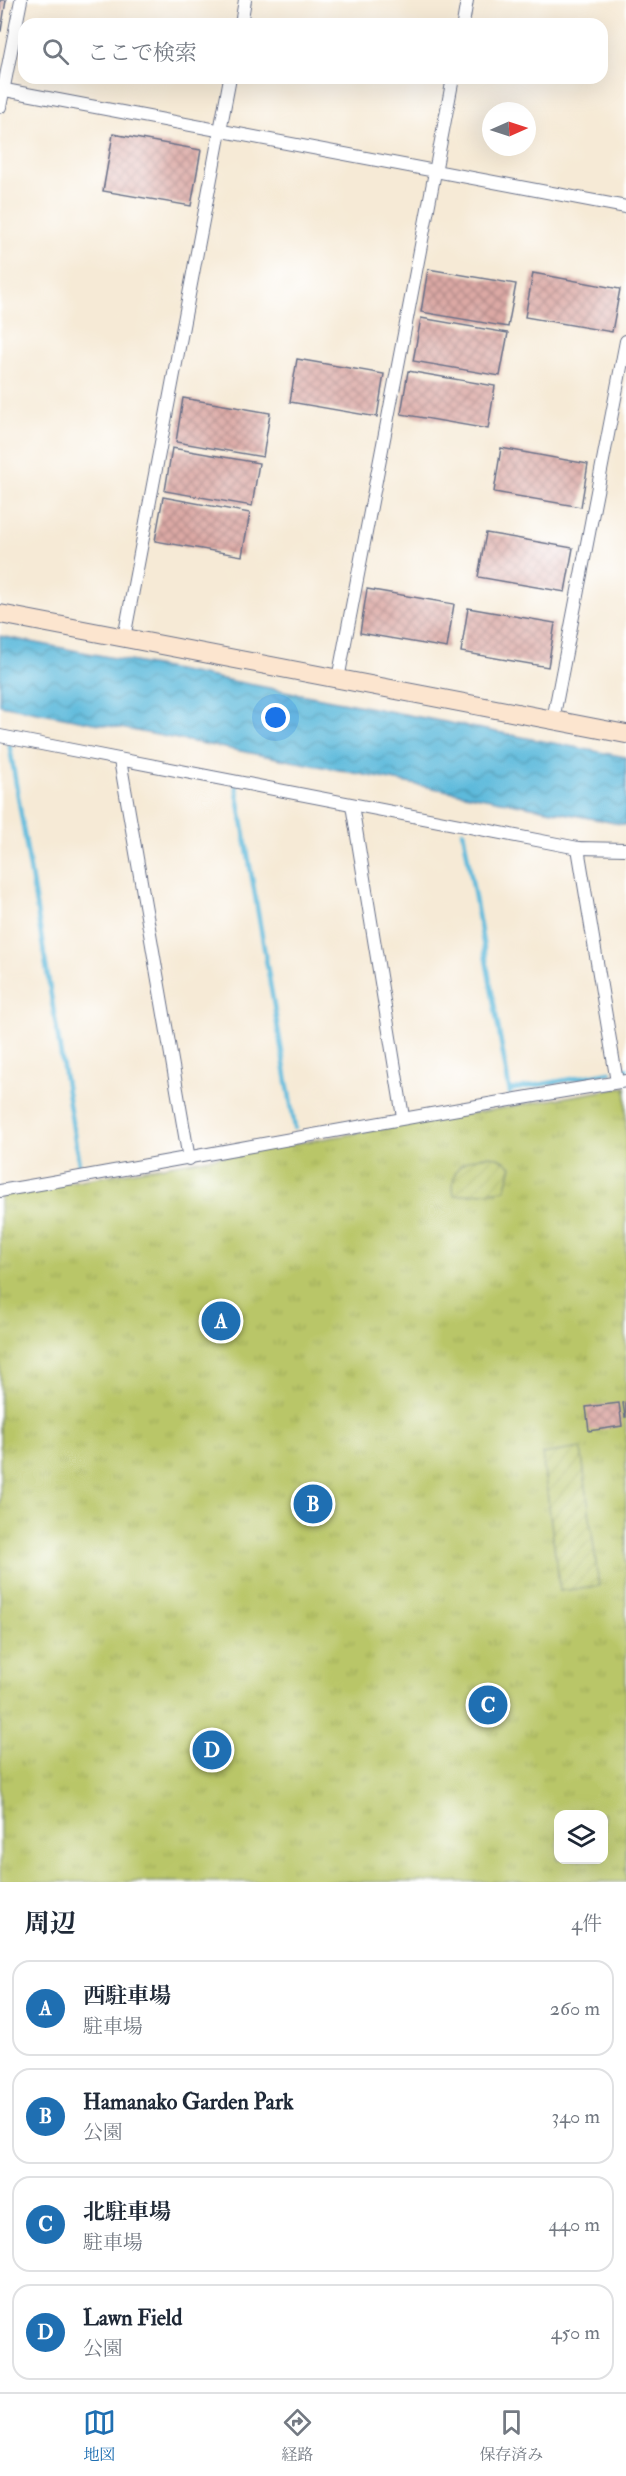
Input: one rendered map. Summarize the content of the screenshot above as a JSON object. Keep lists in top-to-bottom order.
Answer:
{
  "north": "right",
  "page": {
    "search": "ここで検索",
    "pins": [
      "A",
      "B",
      "C",
      "D"
    ],
    "heading": ["周辺", "4件"],
    "list": [
      {
        "mark": "A",
        "name": "西駐車場",
        "note": "駐車場",
        "value": "260 m"
      },
      {
        "mark": "B",
        "name": "Hamanako Garden Park",
        "note": "公園",
        "value": "340 m"
      },
      {
        "mark": "C",
        "name": "北駐車場",
        "note": "駐車場",
        "value": "440 m"
      },
      {
        "mark": "D",
        "name": "Lawn Field",
        "note": "公園",
        "value": "450 m"
      }
    ],
    "nav": ["地図", "経路", "保存済み"]
  }
}
